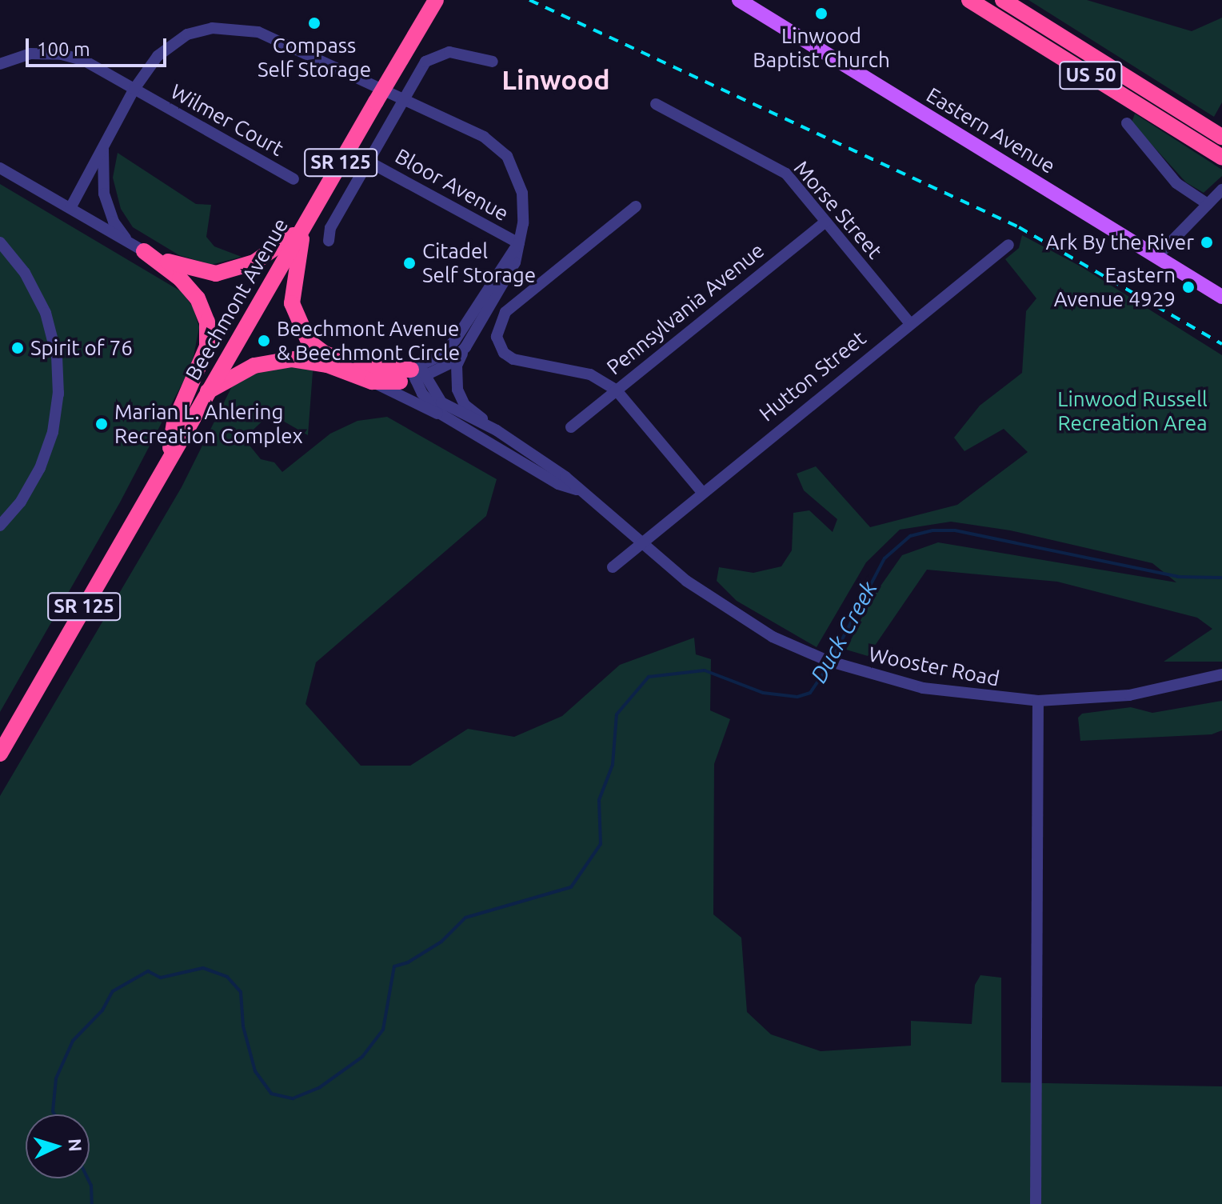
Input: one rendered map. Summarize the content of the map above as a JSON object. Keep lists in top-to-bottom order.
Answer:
{
  "streets": {
    "highway": ["US 50", "SR 125", "Beechmont Avenue"],
    "main road": ["Eastern Avenue"],
    "street": [
      "Wilmer Court",
      "Bloor Avenue",
      "Morse Street",
      "Pennsylvania Avenue",
      "Hutton Street",
      "Wooster Road"
    ]
  },
  "crossings": [
    ["Morse Street", "Pennsylvania Avenue"],
    ["Morse Street", "Hutton Street"],
    ["Hutton Street", "Wooster Road"]
  ],
  "districts": ["Linwood"],
  "water": ["Duck Creek"],
  "parks": ["Linwood Russell Recreation Area"],
  "places": [
    "Linwood Baptist Church",
    "Compass Self Storage",
    "Ark By the River",
    "Citadel Self Storage",
    "Eastern Avenue 4929",
    "Beechmont Avenue & Beechmont Circle",
    "Spirit of 76",
    "Marian L. Ahlering Recreation Complex"
  ],
  "scale_bar": "100 m",
  "north": "right"
}
